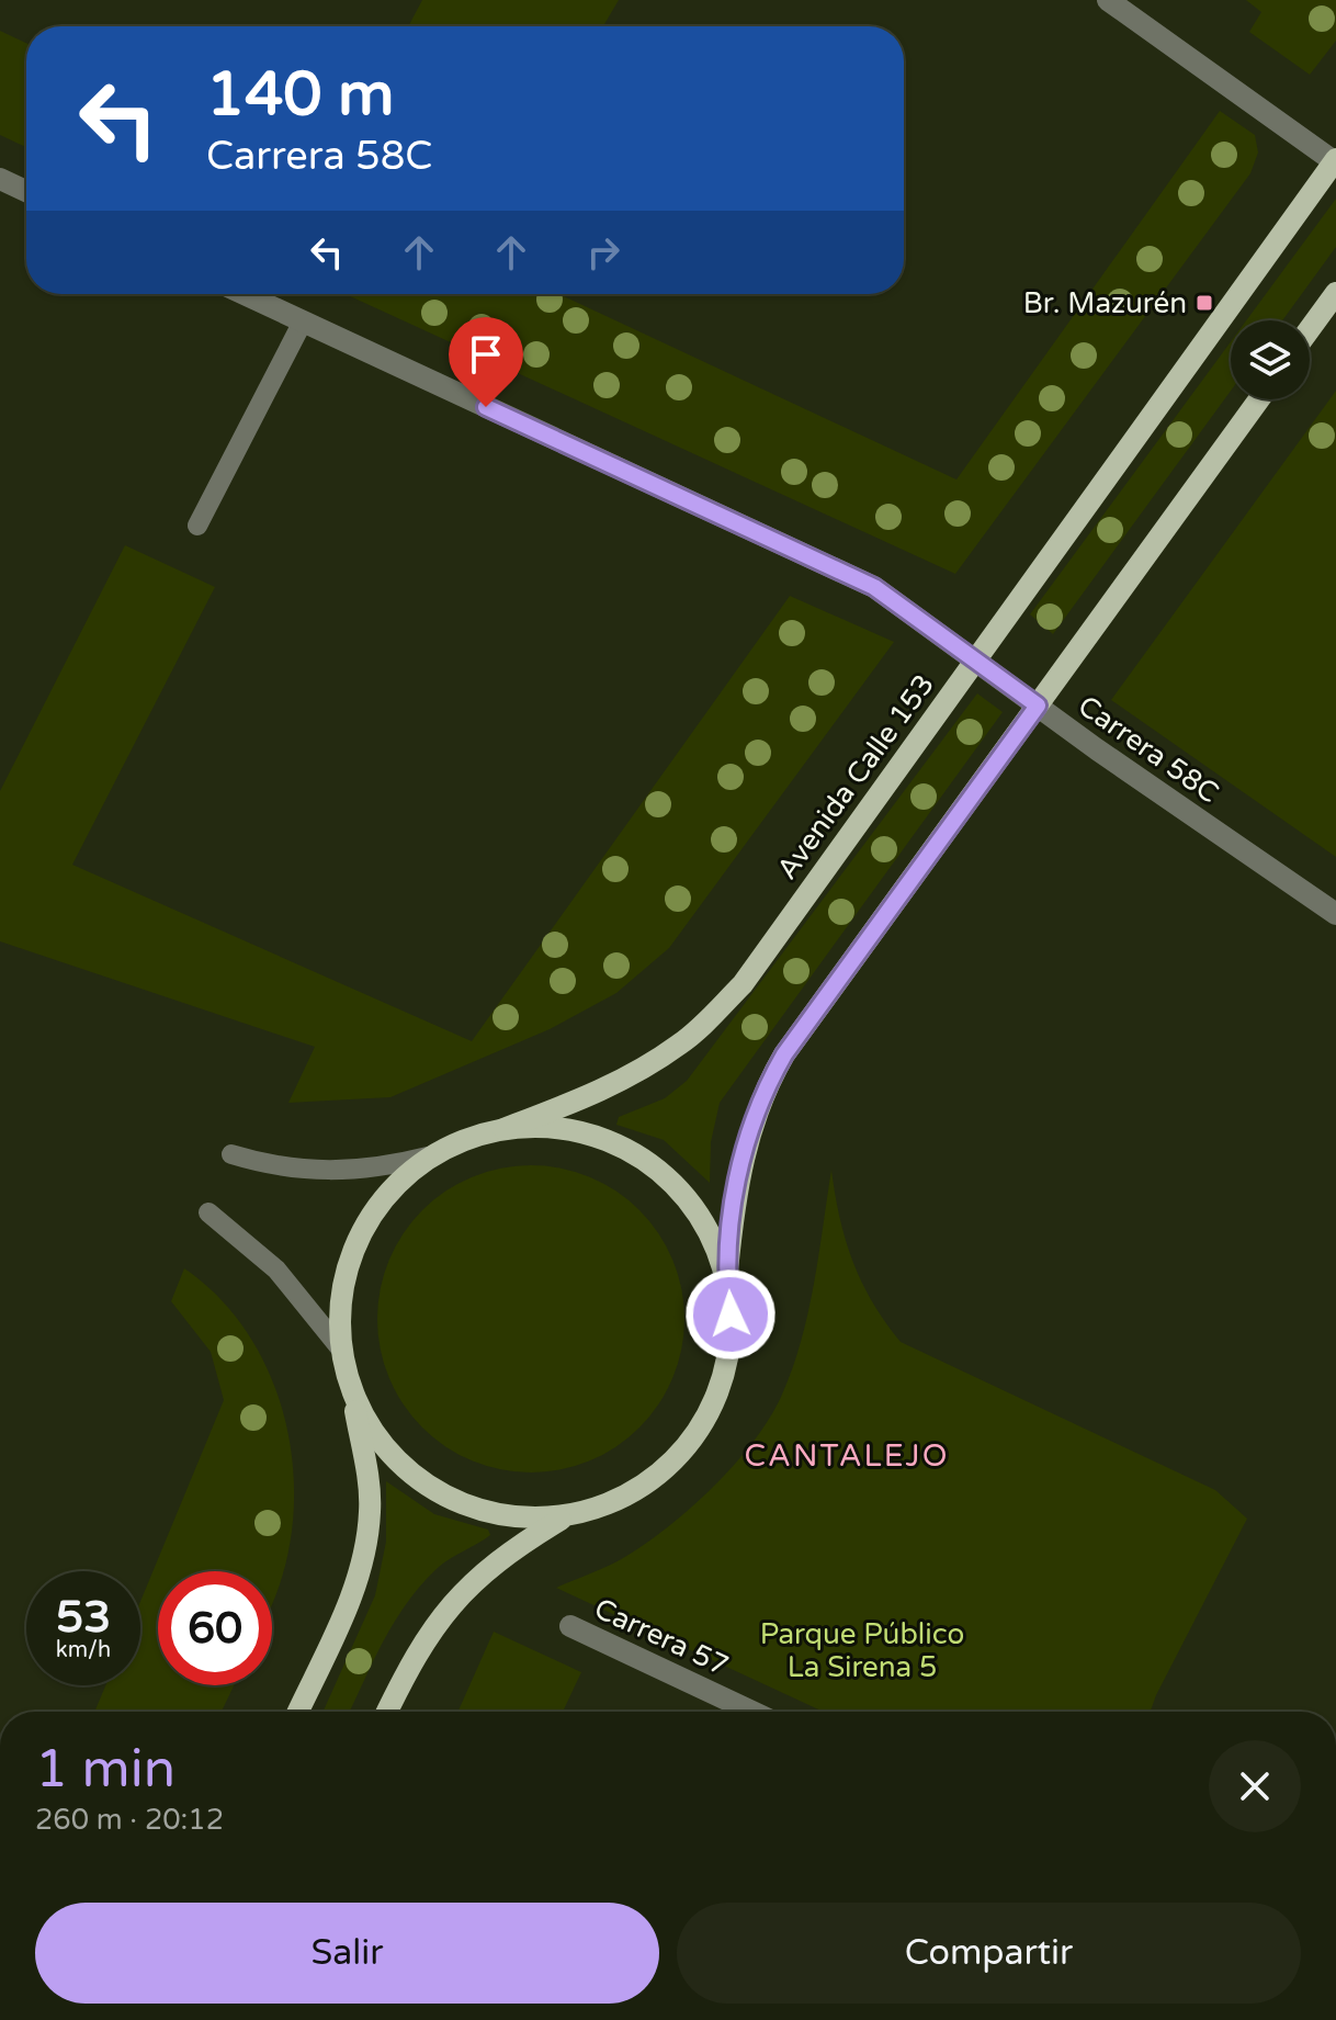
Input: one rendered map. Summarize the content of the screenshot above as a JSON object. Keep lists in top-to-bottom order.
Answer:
{
  "streets": {
    "main road": ["Avenida Calle 153"],
    "street": ["Carrera 58C", "Carrera 57"]
  },
  "crossings": [
    ["Carrera 58C", "Avenida Calle 153"]
  ],
  "districts": ["CANTALEJO"],
  "parks": ["Parque Público La Sirena 5"],
  "places": {
    "transit": ["Br. Mazurén"]
  },
  "page": {
    "turn": ["140 m", "Carrera 58C"],
    "speed": "53 km/h",
    "limit": "60",
    "heading": ["1 min", "260 m · 20:12"],
    "buttons": ["Salir", "Compartir"]
  }
}
